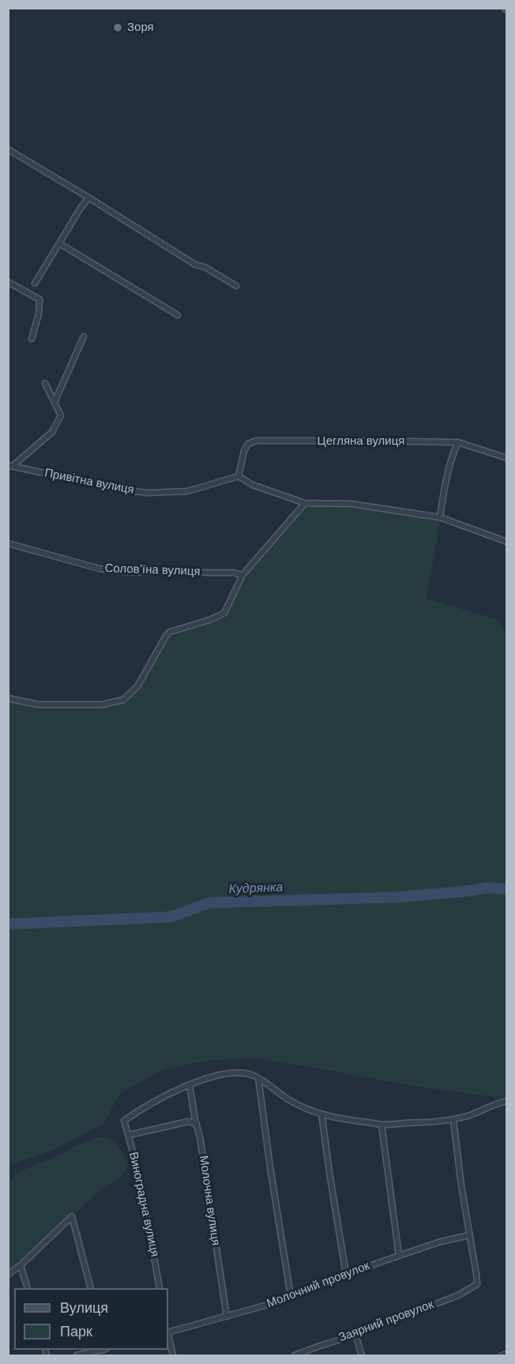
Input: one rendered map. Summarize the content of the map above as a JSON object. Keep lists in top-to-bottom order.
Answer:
{
  "streets": {
    "street": [
      "Цегляна вулиця",
      "Привітна вулиця",
      "Соловʼїна вулиця",
      "Молочна вулиця",
      "Виноградна вулиця",
      "Молочний провулок",
      "Заярний провулок"
    ]
  },
  "crossings": [
    ["Цегляна вулиця", "Привітна вулиця"],
    ["Молочна вулиця", "Виноградна вулиця"],
    ["Молочна вулиця", "Молочний провулок"],
    ["Молочний провулок", "Заярний провулок"]
  ],
  "water": ["Кудрянка"],
  "places": ["Зоря"],
  "legend": ["Вулиця", "Парк"]
}
